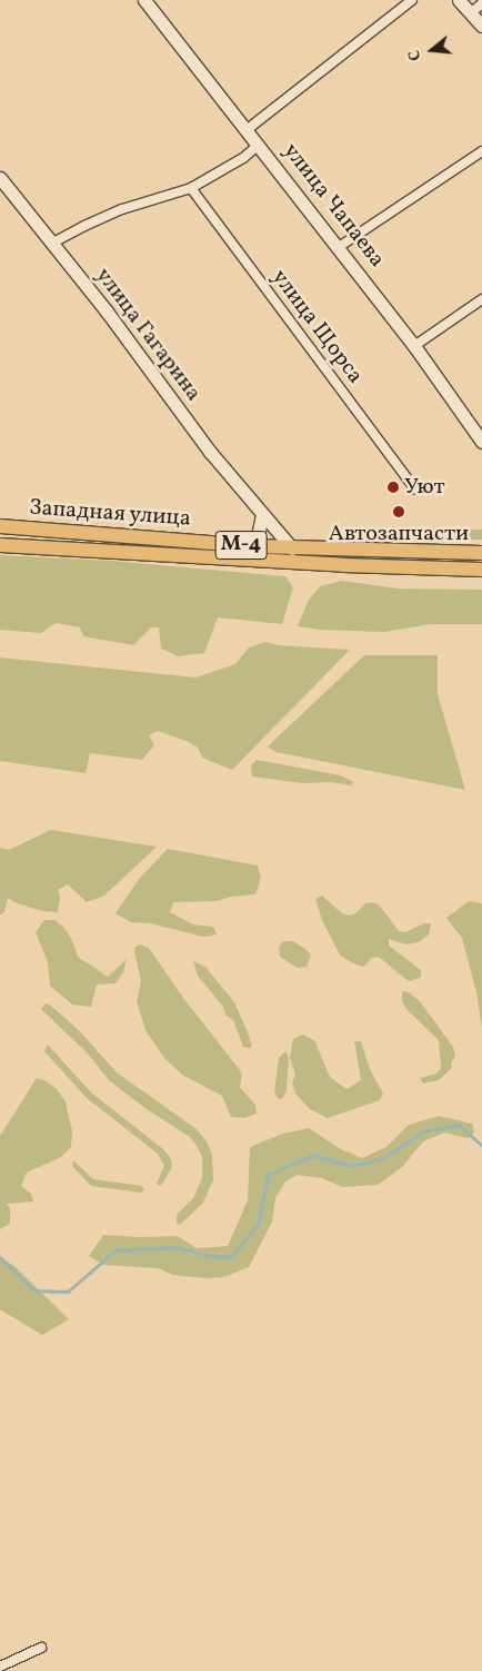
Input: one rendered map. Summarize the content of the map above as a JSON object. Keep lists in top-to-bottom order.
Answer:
{
  "streets": {
    "main road": [
      "улица Чапаева",
      "улица Гагарина",
      "Западная улица",
      "М-4"
    ],
    "street": ["улица Щорса"]
  },
  "crossings": [
    ["улица Гагарина", "Западная улица"]
  ],
  "places": ["Уют", "Автозапчасти"],
  "north": "left"
}
